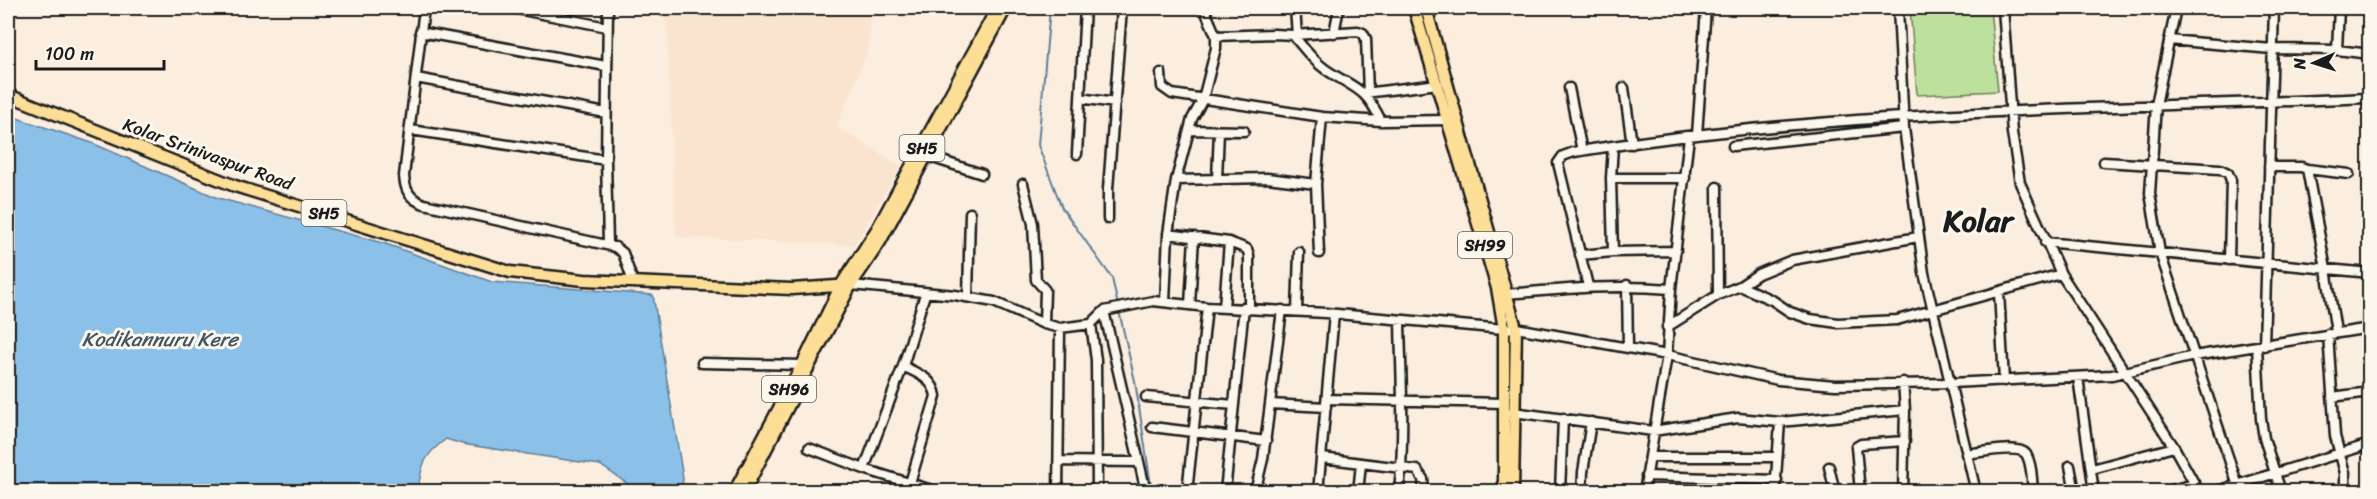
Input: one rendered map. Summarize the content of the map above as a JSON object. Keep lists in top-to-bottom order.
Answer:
{
  "streets": {
    "main road": [
      "SH5",
      "Kolar Srinivaspur Road",
      "SH99",
      "SH96"
    ]
  },
  "crossings": [
    ["SH5", "Kolar Srinivaspur Road"],
    ["SH5", "SH96"],
    ["Kolar Srinivaspur Road", "SH96"]
  ],
  "districts": ["Kolar"],
  "water": ["Kodikannuru Kere"],
  "scale_bar": "100 m",
  "north": "left"
}
